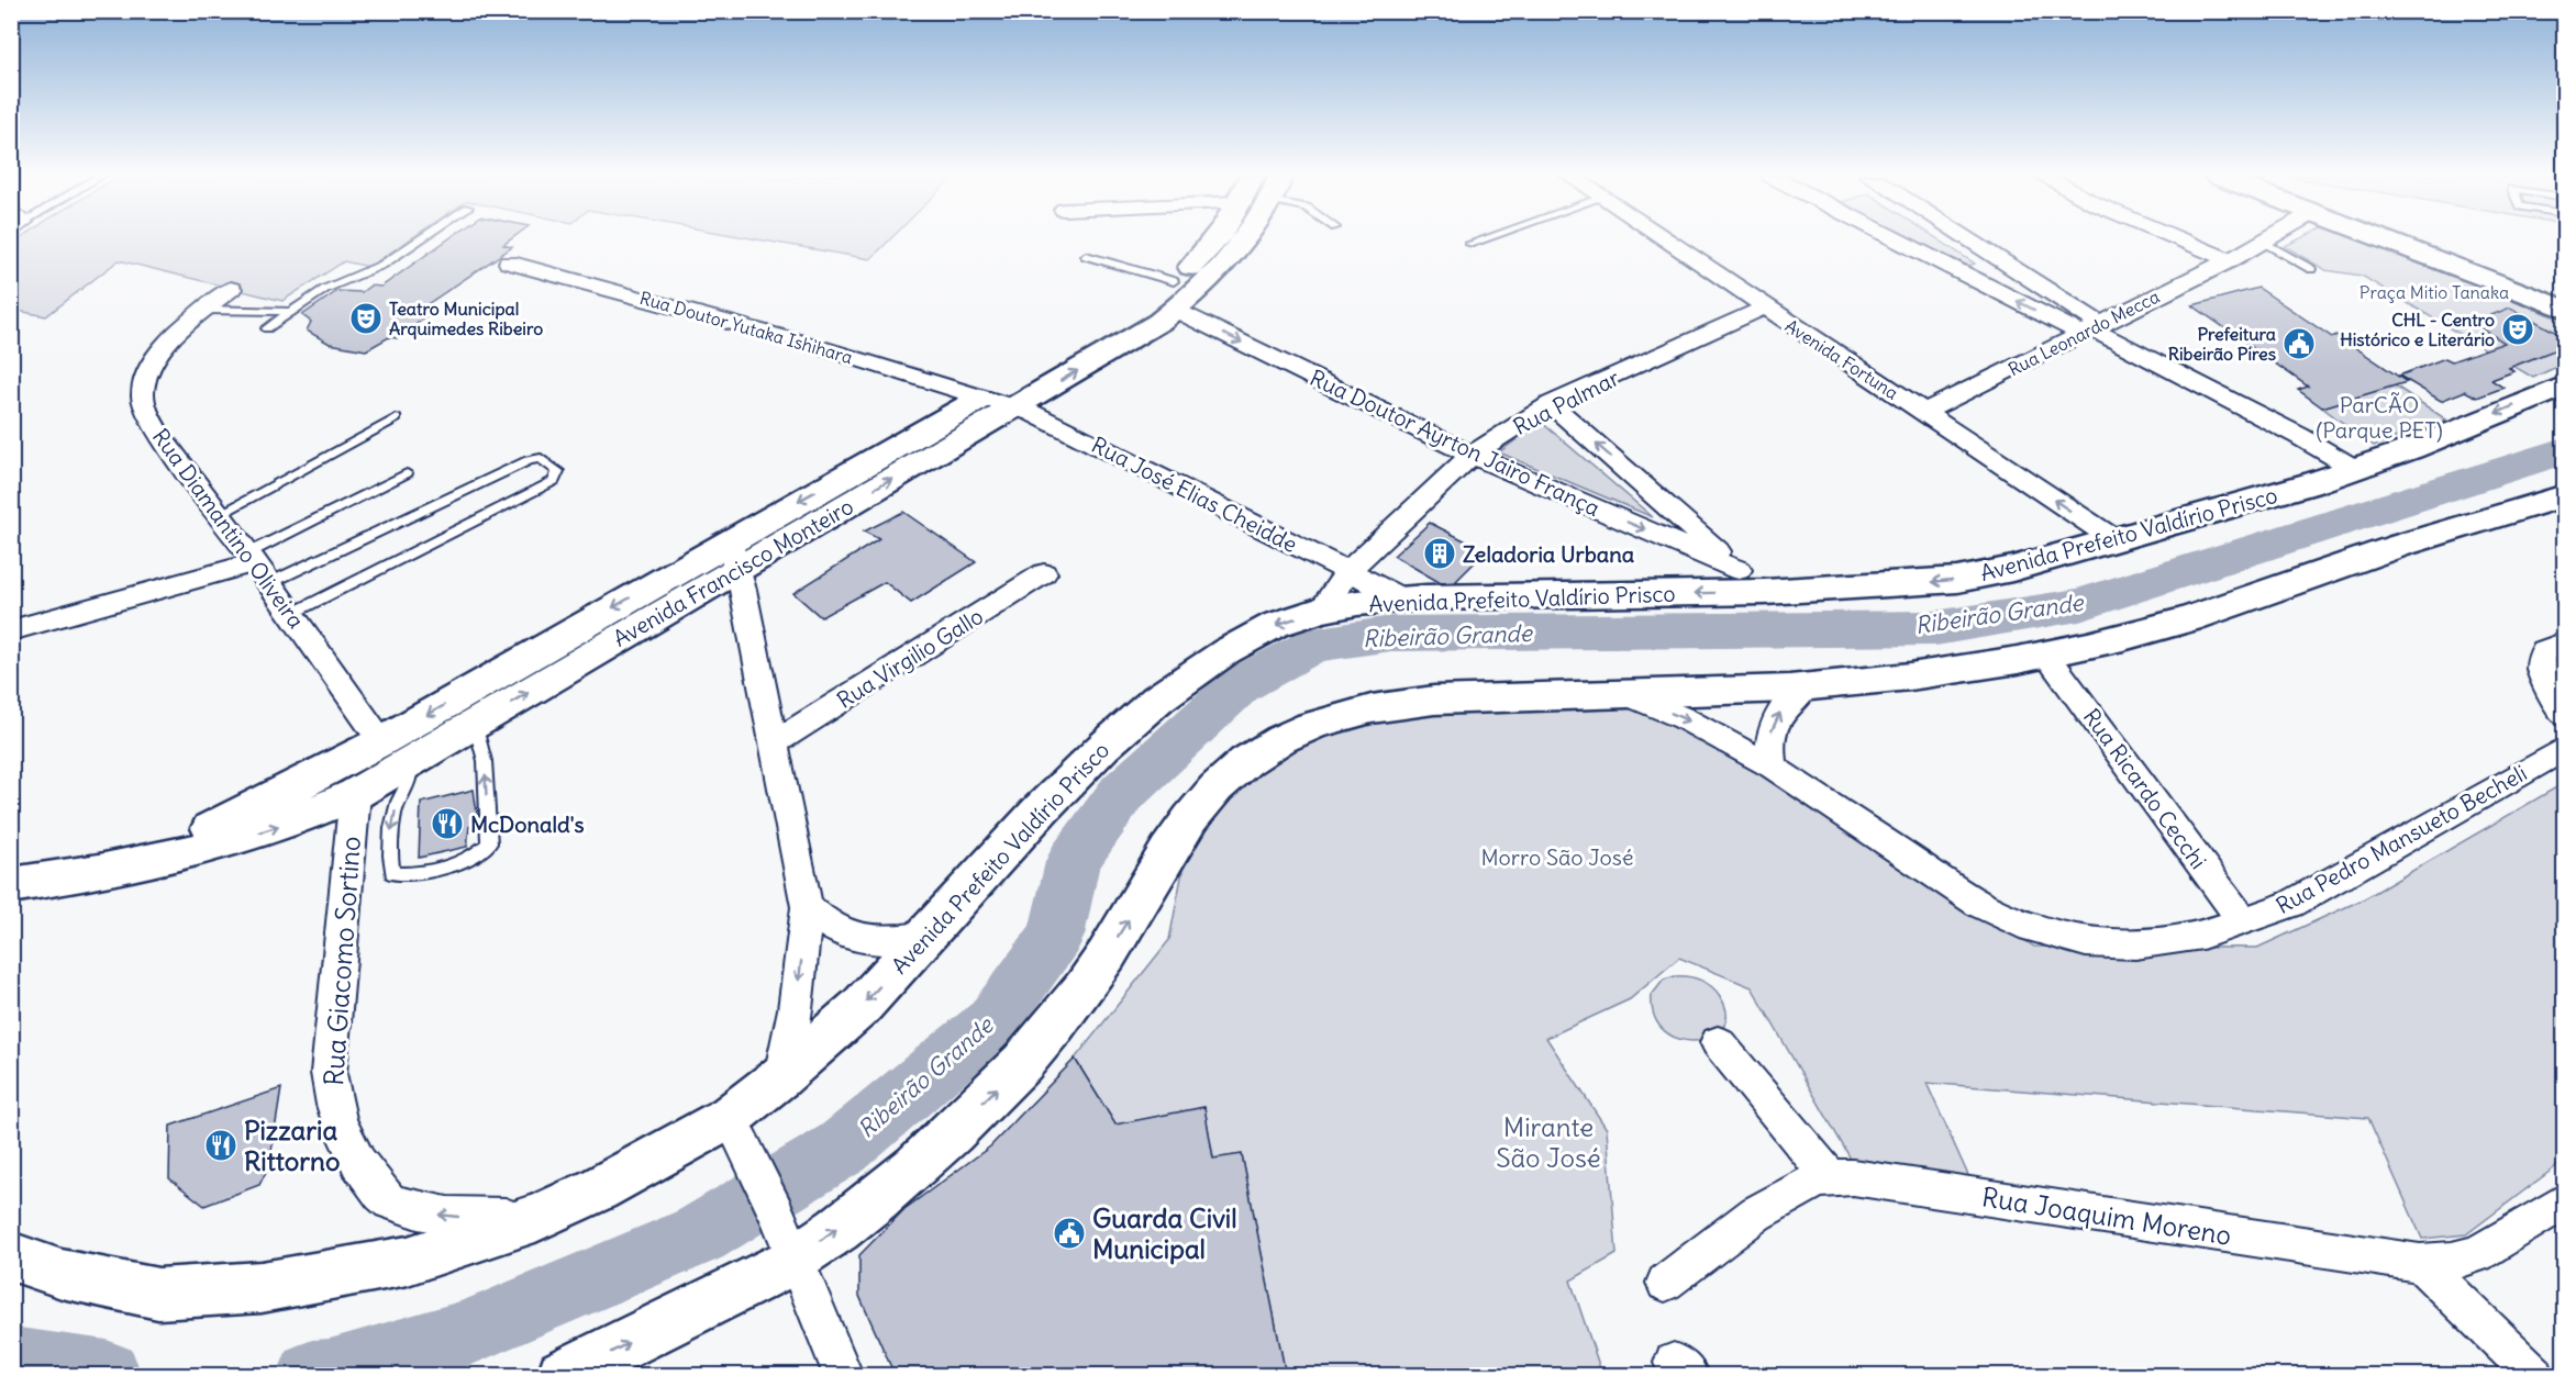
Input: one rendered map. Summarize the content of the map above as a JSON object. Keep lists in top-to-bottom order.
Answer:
{
  "streets": {
    "main road": ["Avenida Prefeito Valdírio Prisco", "Avenida Francisco Monteiro"],
    "street": [
      "Rua Doutor Yutaka Ishihara",
      "Rua Leonardo Mecca",
      "Avenida Fortuna",
      "Rua Palmar",
      "Rua Doutor Ayrton Jairo França",
      "Rua José Elias Cheidde",
      "Rua Diamantino Oliveira",
      "Rua Virgilio Gallo",
      "Rua Ricardo Cecchi",
      "Rua Pedro Mansueto Becheli",
      "Rua Giacomo Sortino",
      "Rua Joaquim Moreno"
    ]
  },
  "crossings": [
    ["Rua Doutor Yutaka Ishihara", "Rua José Elias Cheidde"],
    ["Rua Doutor Yutaka Ishihara", "Avenida Francisco Monteiro"],
    ["Rua Leonardo Mecca", "Avenida Fortuna"],
    ["Avenida Fortuna", "Rua Palmar"],
    ["Avenida Fortuna", "Avenida Prefeito Valdírio Prisco"],
    ["Rua Palmar", "Rua Doutor Ayrton Jairo França"],
    ["Rua Palmar", "Rua José Elias Cheidde"],
    ["Rua Palmar", "Avenida Prefeito Valdírio Prisco"],
    ["Rua Doutor Ayrton Jairo França", "Avenida Francisco Monteiro"],
    ["Rua José Elias Cheidde", "Avenida Prefeito Valdírio Prisco"],
    ["Rua José Elias Cheidde", "Avenida Francisco Monteiro"],
    ["Rua Diamantino Oliveira", "Avenida Francisco Monteiro"],
    ["Avenida Prefeito Valdírio Prisco", "Rua Giacomo Sortino"],
    ["Avenida Francisco Monteiro", "Rua Giacomo Sortino"],
    ["Rua Ricardo Cecchi", "Rua Pedro Mansueto Becheli"]
  ],
  "one_way": ["Rua Giacomo Sortino"],
  "water": ["Ribeirão Grande"],
  "parks": [
    "Praça Mitio Tanaka",
    "ParCÃO (Parque PET)",
    "Morro São José",
    "Mirante São José"
  ],
  "places": {
    "theatre": ["Teatro Municipal Arquimedes Ribeiro", "CHL - Centro Histórico e Literário"],
    "public building": ["Prefeitura Ribeirão Pires", "Guarda Civil Municipal"],
    "building": ["Zeladoria Urbana"],
    "restaurant": ["McDonald's", "Pizzaria Rittorno"]
  }
}
